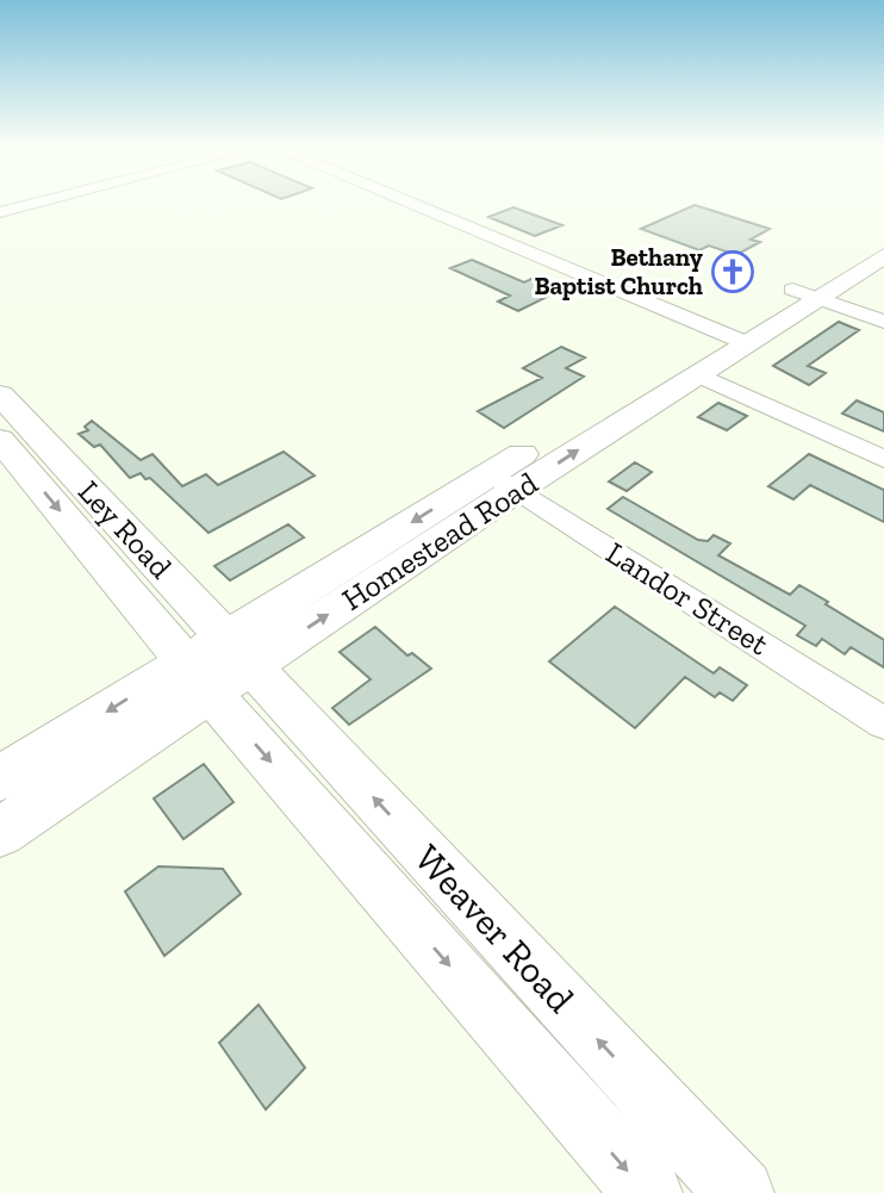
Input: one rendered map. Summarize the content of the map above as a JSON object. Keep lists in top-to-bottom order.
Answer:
{
  "streets": {
    "main road": ["Ley Road", "Homestead Road", "Weaver Road"],
    "street": ["Landor Street"]
  },
  "crossings": [
    ["Ley Road", "Homestead Road"],
    ["Ley Road", "Weaver Road"],
    ["Homestead Road", "Landor Street"],
    ["Homestead Road", "Weaver Road"]
  ],
  "places": {
    "church": ["Bethany Baptist Church"]
  }
}
